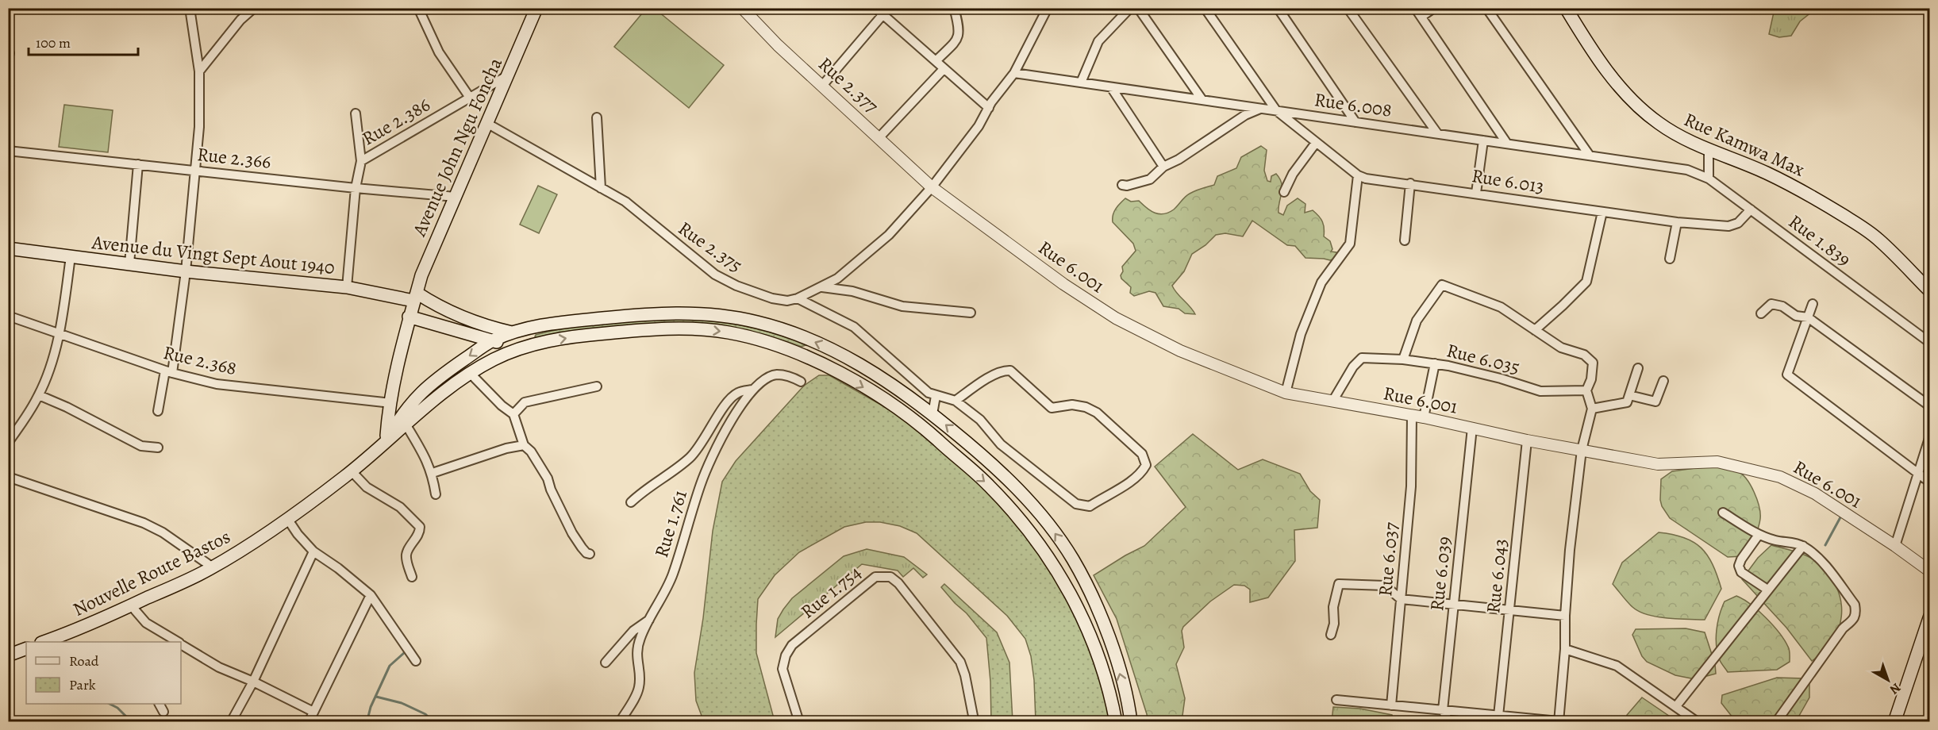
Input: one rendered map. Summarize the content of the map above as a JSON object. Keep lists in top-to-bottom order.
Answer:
{
  "streets": {
    "main road": [
      "Rue Kamwa Max",
      "Avenue John Ngu Foncha",
      "Avenue du Vingt Sept Aout 1940",
      "Nouvelle Route Bastos"
    ],
    "street": [
      "Rue 2.377",
      "Rue 6.008",
      "Rue 2.386",
      "Rue 2.366",
      "Rue 6.013",
      "Rue 1.839",
      "Rue 2.375",
      "Rue 6.001",
      "Rue 6.035",
      "Rue 2.368",
      "Rue 1.761",
      "Rue 6.037",
      "Rue 6.039",
      "Rue 6.043",
      "Rue 1.754"
    ]
  },
  "crossings": [
    ["Rue 2.377", "Rue 2.375"],
    ["Rue 2.377", "Rue 6.001"],
    ["Rue 6.008", "Rue 6.013"],
    ["Rue 6.008", "Rue 1.839"],
    ["Rue 6.008", "Rue 2.375"],
    ["Rue 2.386", "Avenue John Ngu Foncha"],
    ["Rue 2.386", "Rue 2.366"],
    ["Rue 2.386", "Avenue du Vingt Sept Aout 1940"],
    ["Avenue John Ngu Foncha", "Rue 2.366"],
    ["Avenue John Ngu Foncha", "Rue 2.375"],
    ["Avenue John Ngu Foncha", "Avenue du Vingt Sept Aout 1940"],
    ["Avenue John Ngu Foncha", "Rue 2.368"],
    ["Avenue John Ngu Foncha", "Nouvelle Route Bastos"],
    ["Rue 6.013", "Rue 1.839"],
    ["Rue 2.375", "Rue 6.001"],
    ["Rue 6.001", "Rue 6.035"],
    ["Rue 6.001", "Rue 6.037"],
    ["Rue 6.001", "Rue 6.039"],
    ["Rue 6.001", "Rue 6.043"]
  ],
  "legend": ["Road", "Park"],
  "scale_bar": "100 m",
  "north": "bottom right"
}
